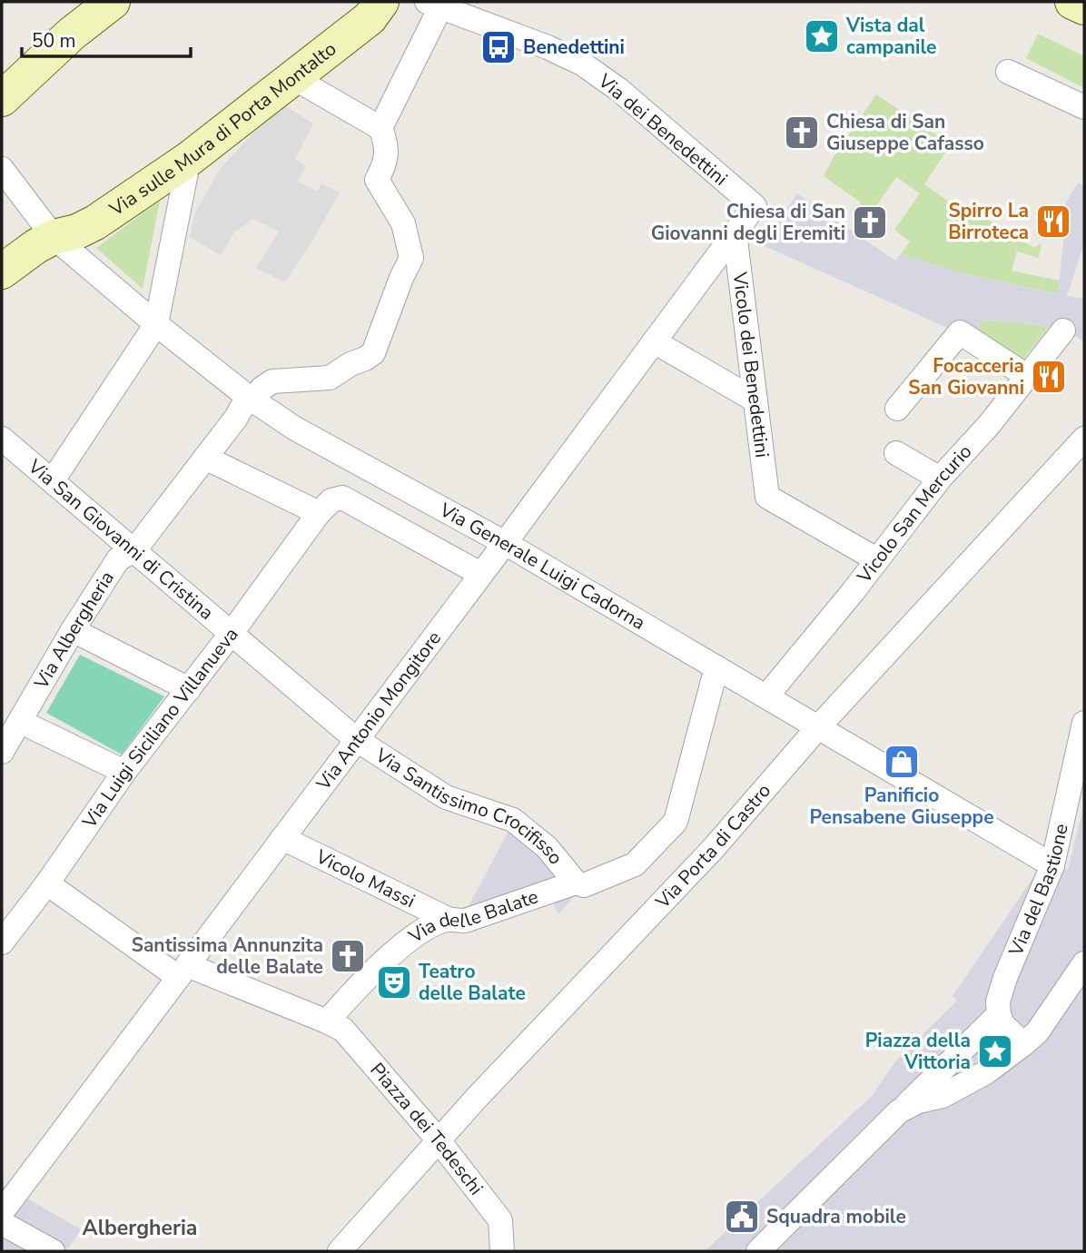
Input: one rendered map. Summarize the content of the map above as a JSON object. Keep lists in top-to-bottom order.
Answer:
{
  "streets": {
    "street": [
      "Via sulle Mura di Porta Montalto",
      "Via dei Benedettini",
      "Vicolo dei Benedettini",
      "Vicolo San Mercurio",
      "Via San Giovanni di Cristina",
      "Via Generale Luigi Cadorna",
      "Via Albergheria",
      "Via Antonio Mongitore",
      "Via Luigi Siciliano Villanueva",
      "Via Santissimo Crocifisso",
      "Via Porta di Castro",
      "Vicolo Massi",
      "Via del Bastione",
      "Via delle Balate",
      "Piazza dei Tedeschi"
    ]
  },
  "crossings": [
    ["Via sulle Mura di Porta Montalto", "Via Generale Luigi Cadorna"],
    ["Via dei Benedettini", "Via Antonio Mongitore"],
    ["Vicolo dei Benedettini", "Vicolo San Mercurio"],
    ["Vicolo dei Benedettini", "Via Antonio Mongitore"],
    ["Vicolo San Mercurio", "Via Generale Luigi Cadorna"],
    ["Via San Giovanni di Cristina", "Via Albergheria"],
    ["Via San Giovanni di Cristina", "Via Antonio Mongitore"],
    ["Via San Giovanni di Cristina", "Via Luigi Siciliano Villanueva"],
    ["Via San Giovanni di Cristina", "Via Santissimo Crocifisso"],
    ["Via Generale Luigi Cadorna", "Via Albergheria"],
    ["Via Generale Luigi Cadorna", "Via Antonio Mongitore"],
    ["Via Generale Luigi Cadorna", "Via Porta di Castro"],
    ["Via Generale Luigi Cadorna", "Via del Bastione"],
    ["Via Generale Luigi Cadorna", "Via delle Balate"],
    ["Via Antonio Mongitore", "Via Santissimo Crocifisso"],
    ["Via Antonio Mongitore", "Vicolo Massi"],
    ["Via Santissimo Crocifisso", "Via delle Balate"],
    ["Via Porta di Castro", "Piazza dei Tedeschi"],
    ["Vicolo Massi", "Via delle Balate"],
    ["Via delle Balate", "Piazza dei Tedeschi"]
  ],
  "districts": ["Albergheria"],
  "places": {
    "place": ["Vista dal campanile", "Piazza della Vittoria"],
    "bus stop": ["Benedettini"],
    "church": ["Chiesa di San Giuseppe Cafasso", "Chiesa di San Giovanni degli Eremiti", "Santissima Annunzita delle Balate"],
    "restaurant": ["Spirro La Birroteca", "Focacceria San Giovanni"],
    "shop": ["Panificio Pensabene Giuseppe"],
    "theatre": ["Teatro delle Balate"],
    "public building": ["Squadra mobile"]
  },
  "scale_bar": "50 m"
}
